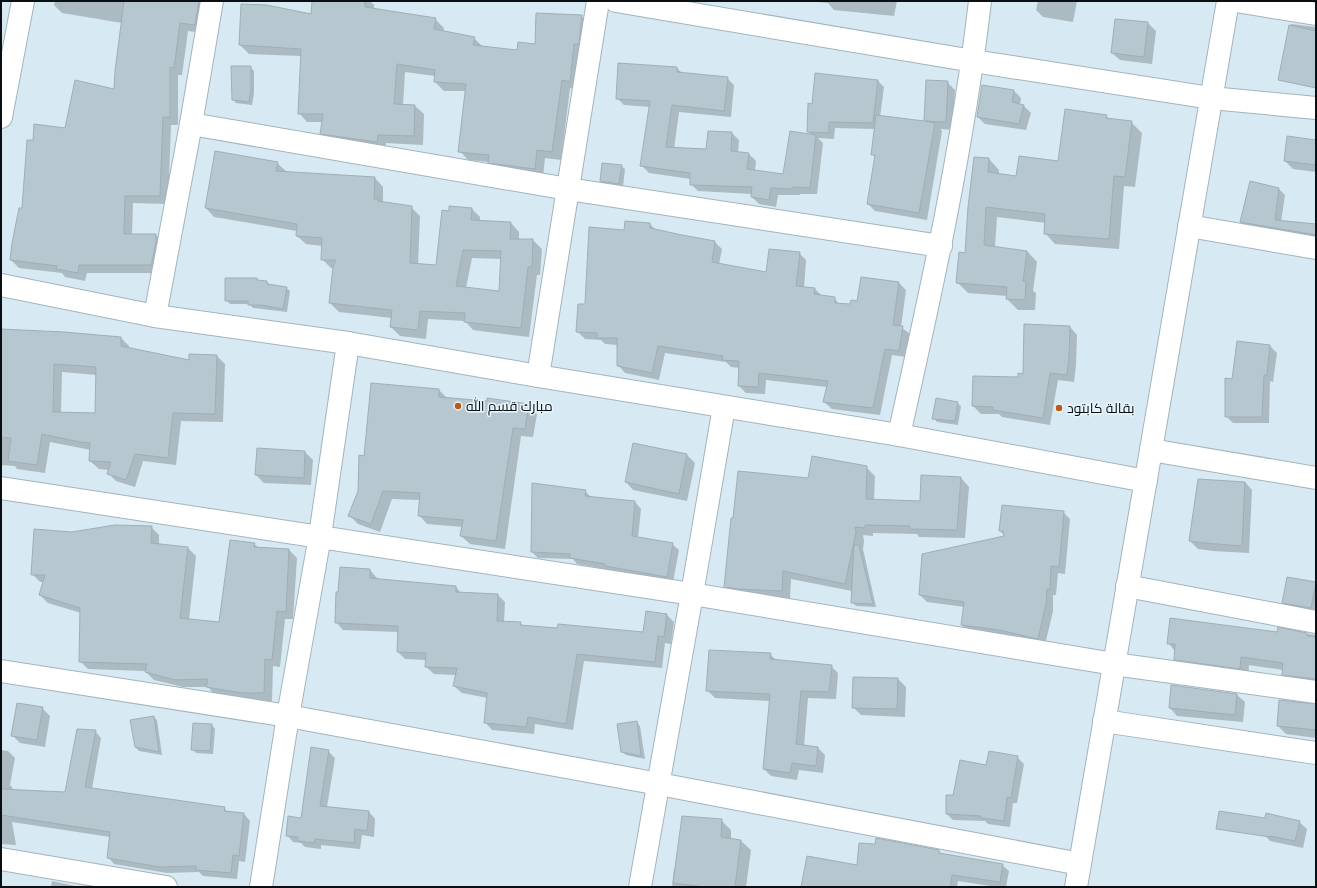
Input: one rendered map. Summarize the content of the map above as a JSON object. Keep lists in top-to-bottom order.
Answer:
{
  "places": ["مبارك قسم الله", "بقالة كابتود"]
}
